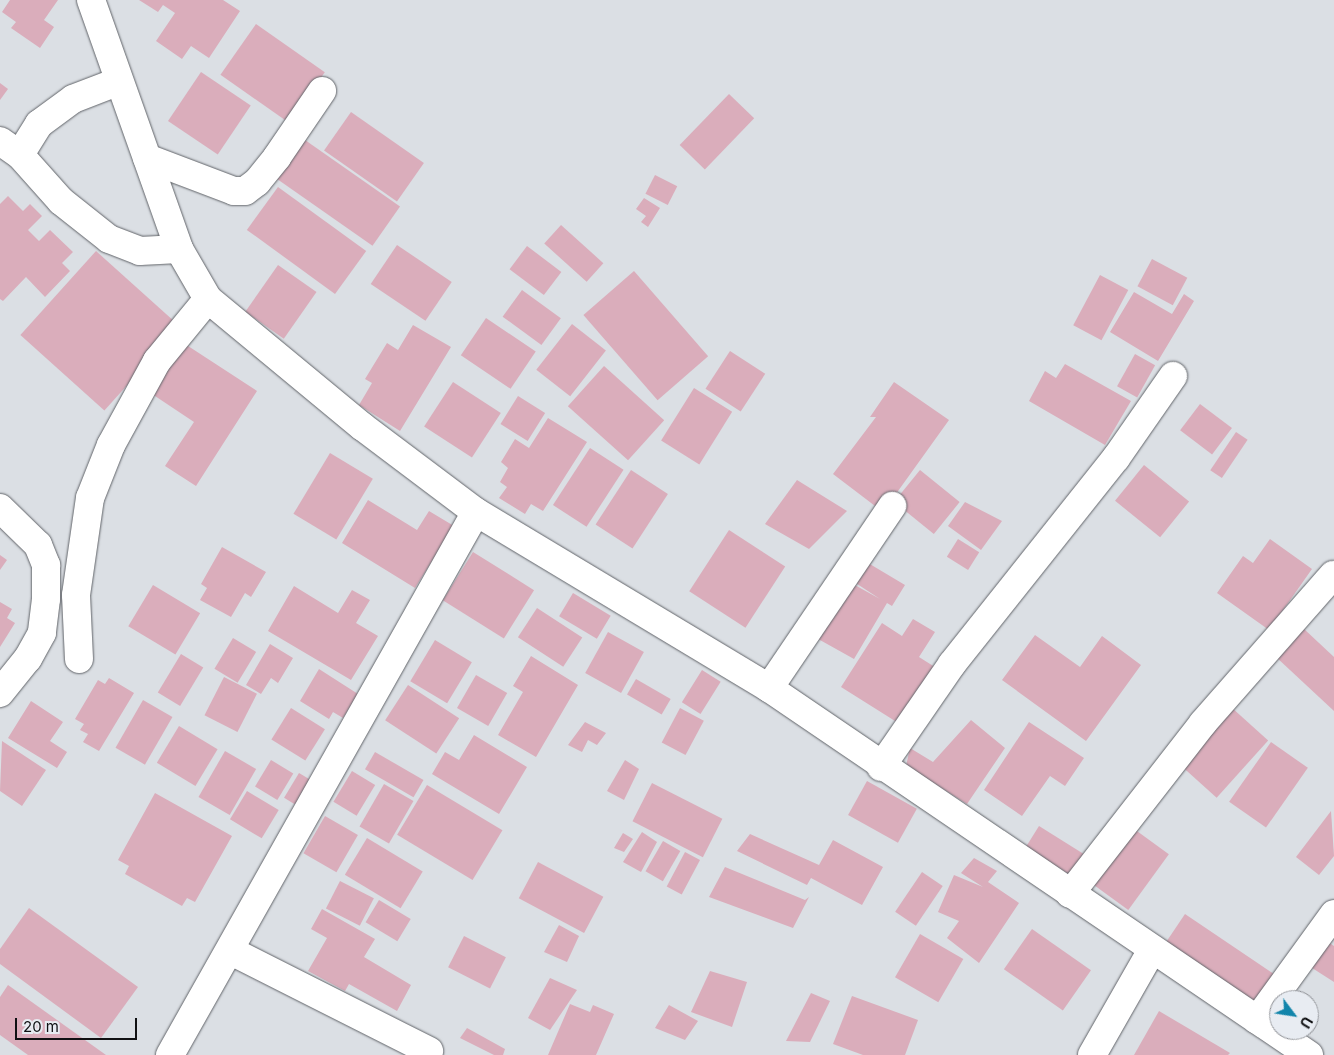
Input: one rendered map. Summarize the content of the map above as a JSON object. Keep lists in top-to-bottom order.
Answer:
{
  "scale_bar": "20 m",
  "north": "bottom right"
}
